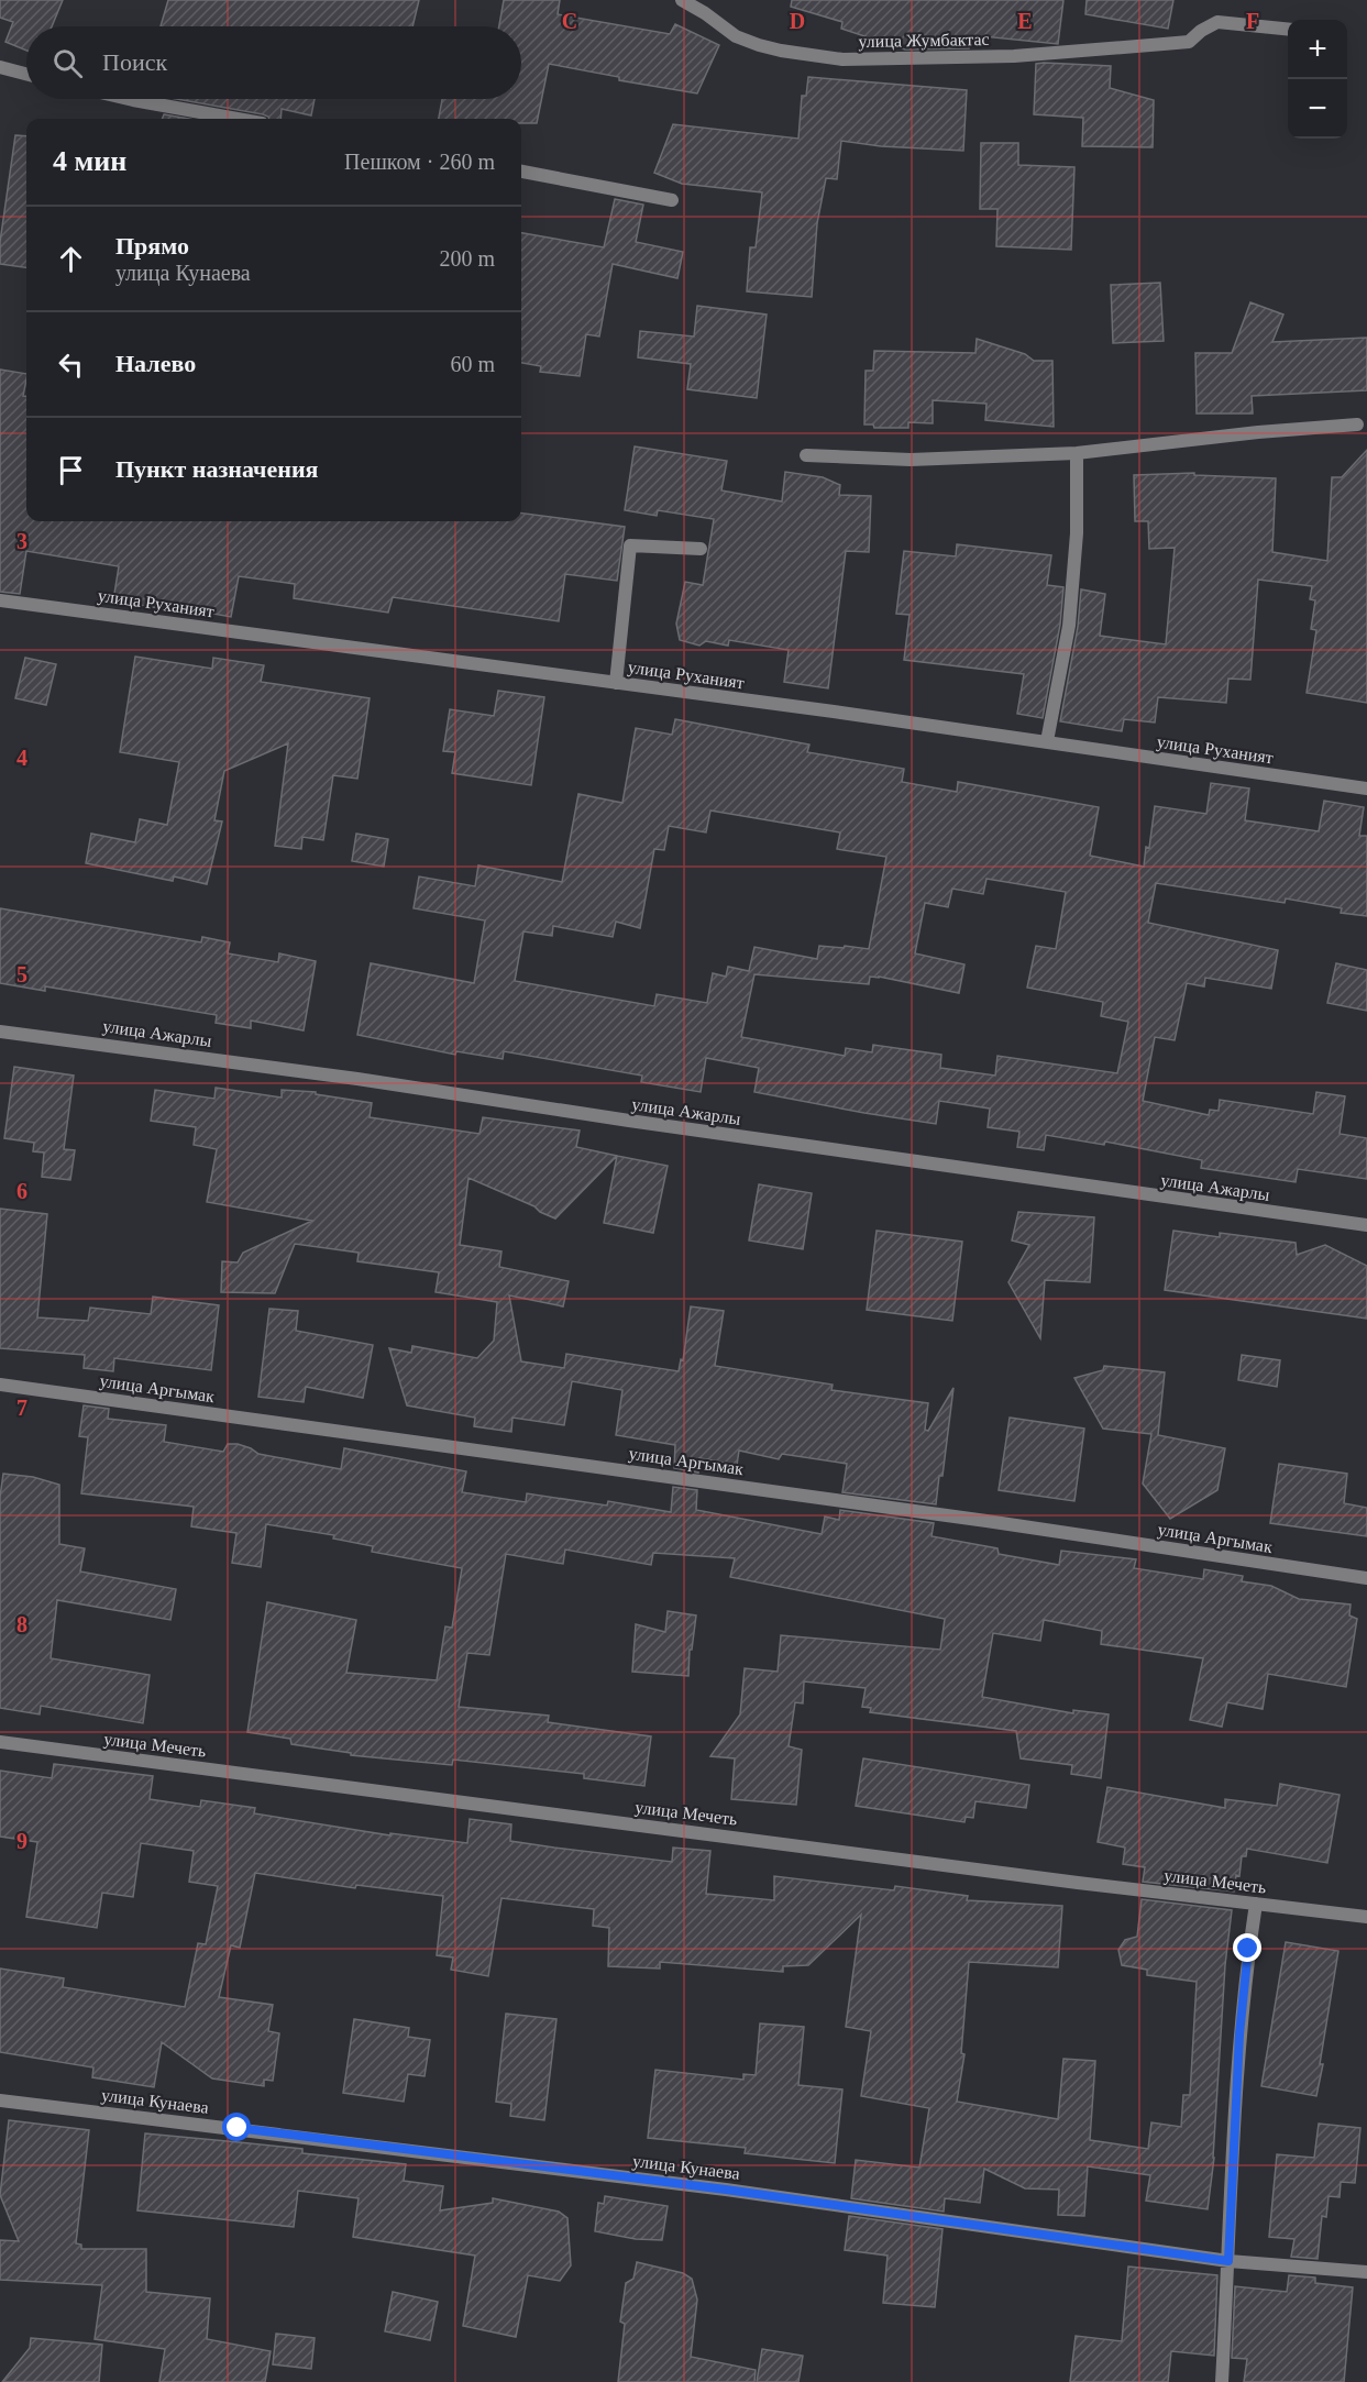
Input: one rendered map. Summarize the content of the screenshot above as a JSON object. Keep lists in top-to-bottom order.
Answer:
{
  "streets": {
    "street": [
      "улица Жумбактас",
      "улица Руханият",
      "улица Ажарлы",
      "улица Аргымак",
      "улица Мечеть",
      "улица Кунаева"
    ]
  },
  "page": {
    "map_buttons": ["+", "−"],
    "search": "Поиск",
    "heading": ["4 мин", "Пешком · 260 m"],
    "list": [
      ["Прямо", "улица Кунаева", "200 m"],
      ["Налево", "60 m"],
      "Пункт назначения"
    ]
  },
  "grid": {
    "columns": [
      "C",
      "D",
      "E",
      "F"
    ],
    "rows": [
      "3",
      "4",
      "5",
      "6",
      "7",
      "8",
      "9"
    ]
  }
}
